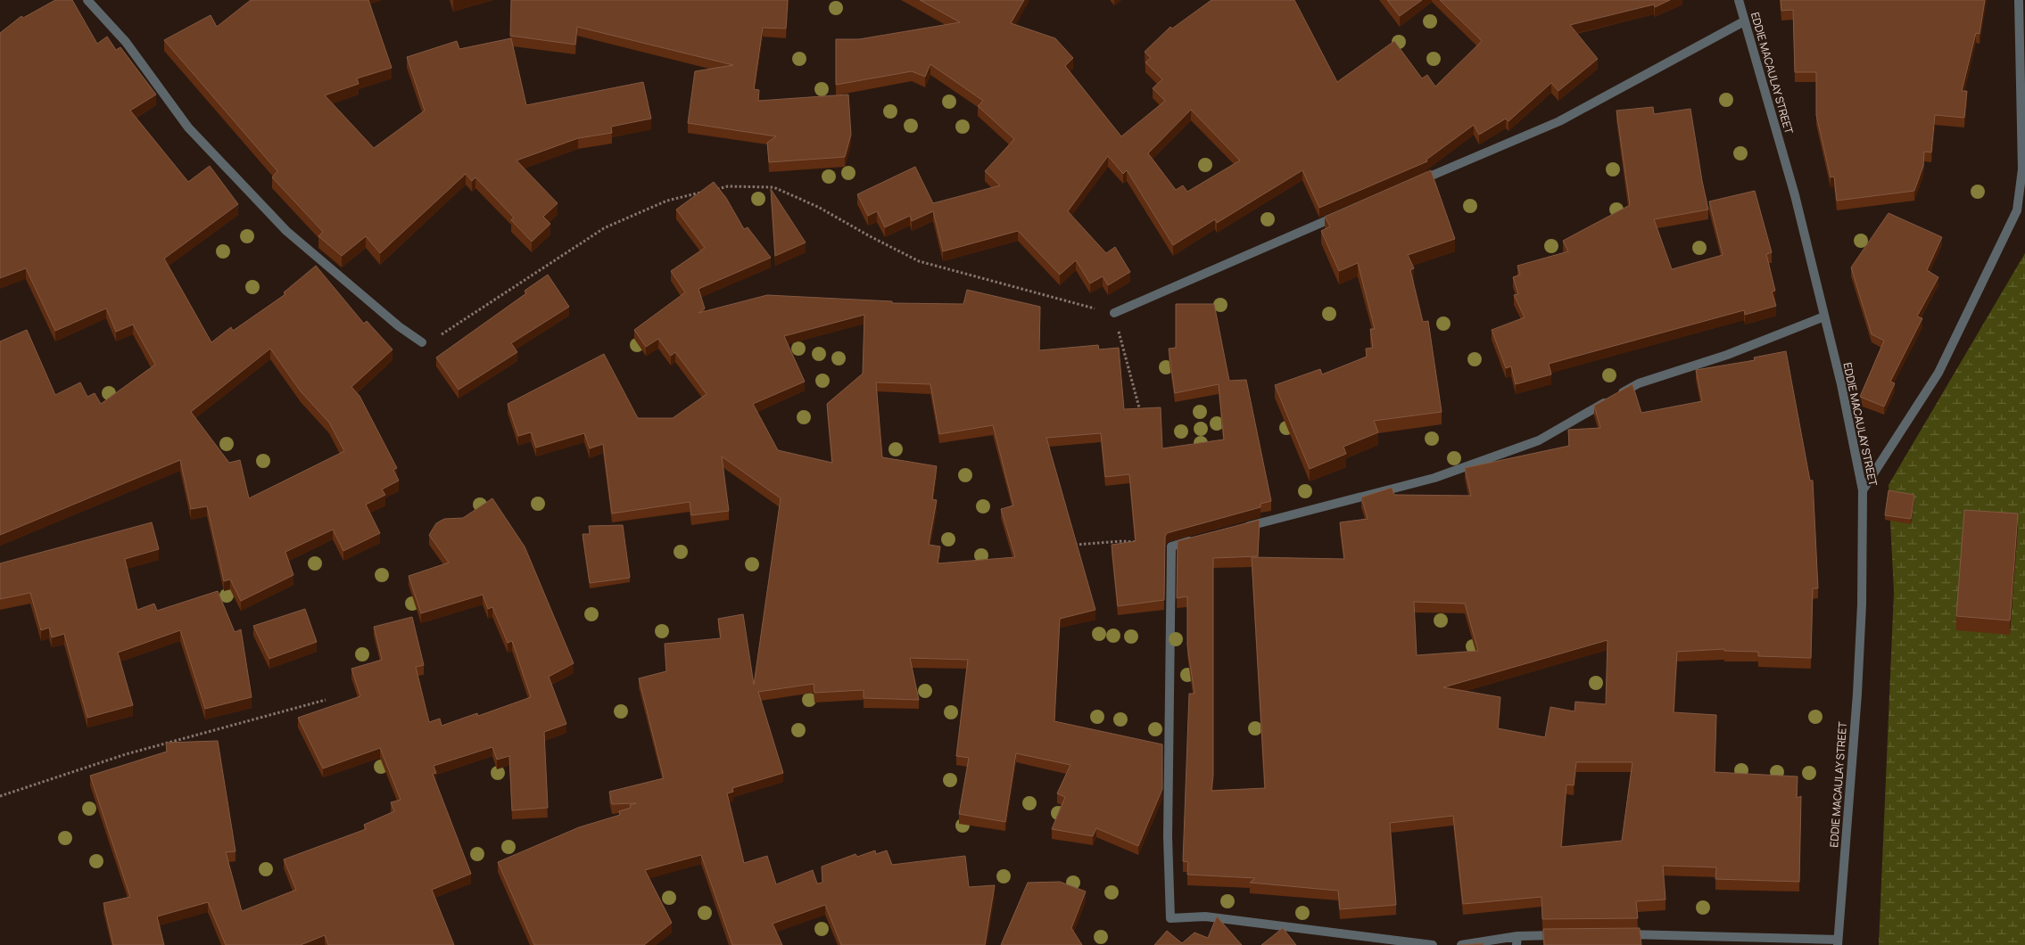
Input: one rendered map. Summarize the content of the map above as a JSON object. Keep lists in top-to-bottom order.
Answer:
{
  "streets": {
    "street": ["EDDIE MACAULAY STREET"]
  }
}
